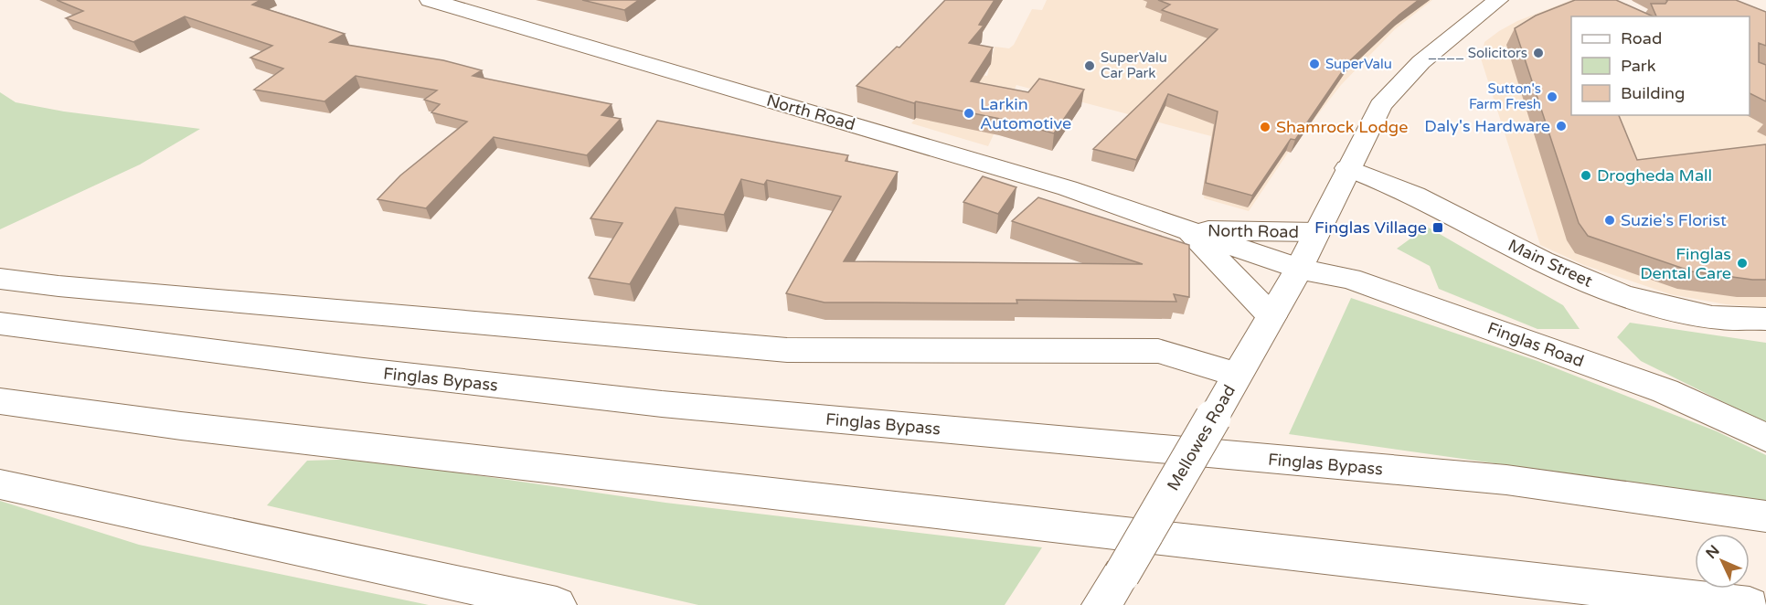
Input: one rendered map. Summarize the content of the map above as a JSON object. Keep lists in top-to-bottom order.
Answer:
{
  "streets": {
    "main road": [
      "North Road",
      "Main Street",
      "Finglas Road",
      "Finglas Bypass",
      "Mellowes Road"
    ]
  },
  "crossings": [
    ["North Road", "Finglas Road"],
    ["North Road", "Mellowes Road"],
    ["Main Street", "Mellowes Road"],
    ["Finglas Road", "Mellowes Road"]
  ],
  "places": {
    "other": [
      "____ Solicitors",
      "SuperValu",
      "SuperValu Car Park",
      "Sutton's Farm Fresh",
      "Larkin Automotive",
      "Daly's Hardware",
      "Shamrock Lodge",
      "Drogheda Mall",
      "Suzie's Florist",
      "Finglas Dental Care"
    ],
    "transit": ["Finglas Village"]
  },
  "legend": ["Road", "Park", "Building"],
  "north": "top left"
}
